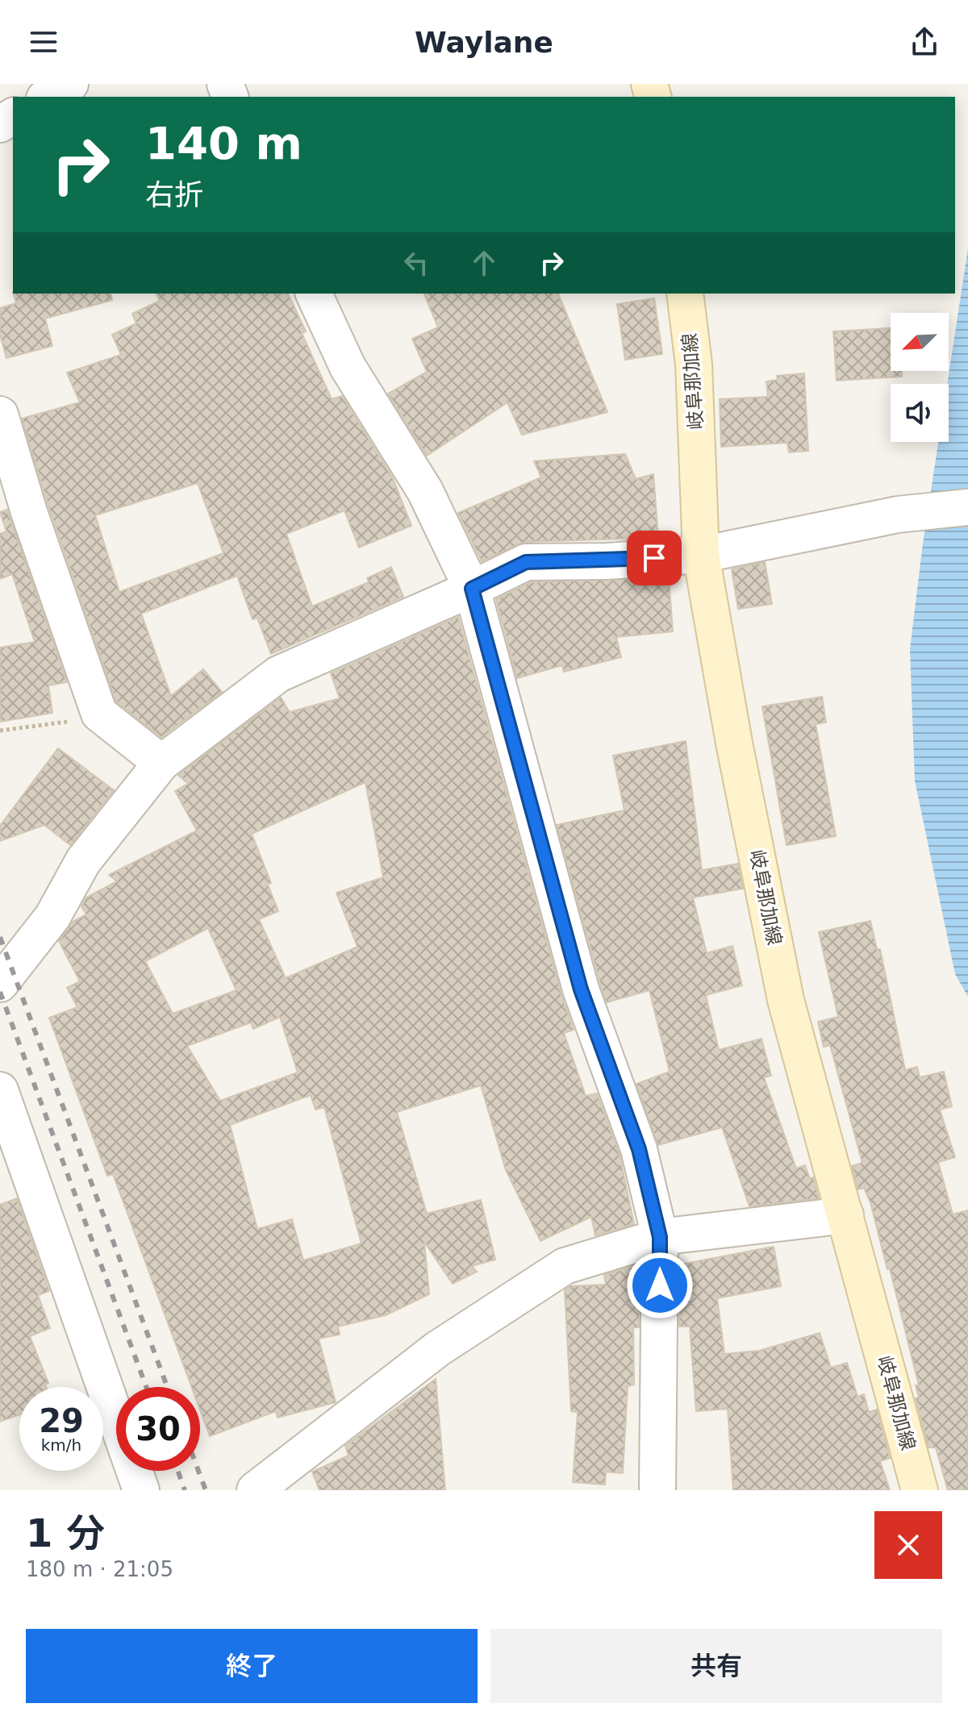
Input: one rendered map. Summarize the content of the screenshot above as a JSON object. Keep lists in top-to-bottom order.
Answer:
{
  "streets": {
    "main road": ["岐阜那加線"]
  },
  "north": "bottom left",
  "page": {
    "header": "Waylane",
    "turn": ["140 m", "右折"],
    "speed": "29 km/h",
    "limit": "30",
    "heading": ["1 分", "180 m · 21:05"],
    "buttons": ["終了", "共有"]
  }
}
